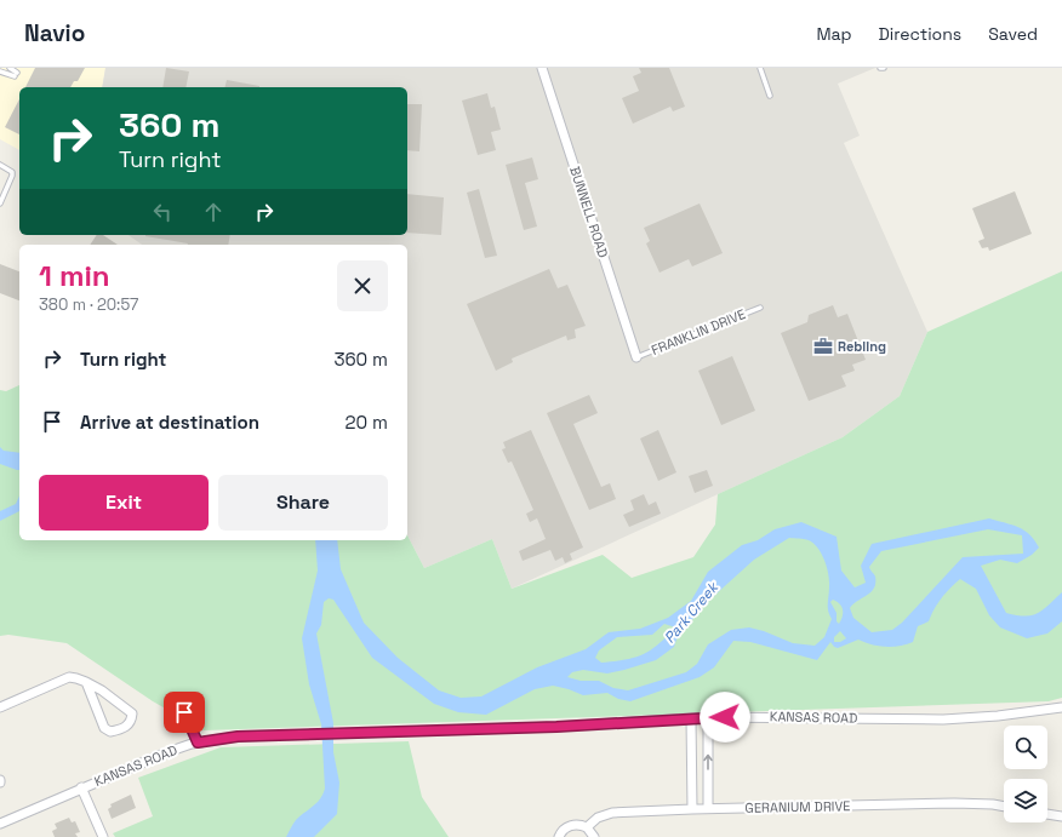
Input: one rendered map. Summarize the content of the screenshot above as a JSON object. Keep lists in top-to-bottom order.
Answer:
{
  "streets": {
    "street": ["BUNNELL ROAD", "KANSAS ROAD", "GERANIUM DRIVE"],
    "lane": ["FRANKLIN DRIVE"]
  },
  "crossings": [
    ["BUNNELL ROAD", "FRANKLIN DRIVE"]
  ],
  "water": ["Park Creek"],
  "places": {
    "office": ["Rebling"]
  },
  "page": {
    "header": "Navio",
    "nav": ["Map", "Directions", "Saved"],
    "turn": ["360 m", "Turn right"],
    "heading": ["1 min", "380 m · 20:57"],
    "list": [
      {
        "name": "Turn right",
        "value": "360 m"
      },
      {
        "name": "Arrive at destination",
        "value": "20 m"
      }
    ],
    "buttons": ["Exit", "Share"]
  }
}
